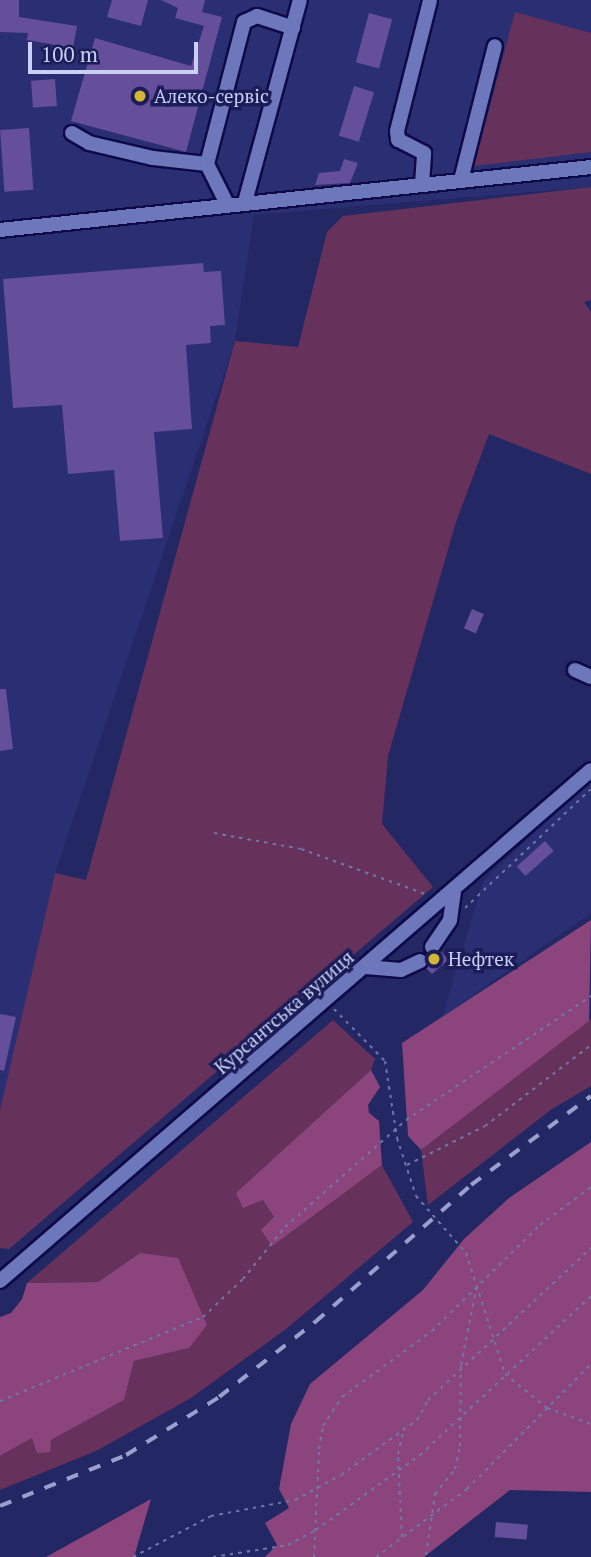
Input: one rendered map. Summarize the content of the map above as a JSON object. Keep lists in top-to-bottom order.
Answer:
{
  "streets": {
    "street": ["Курсантська вулиця"]
  },
  "places": ["Алеко-сервіс", "Нефтек"],
  "scale_bar": "100 m"
}
